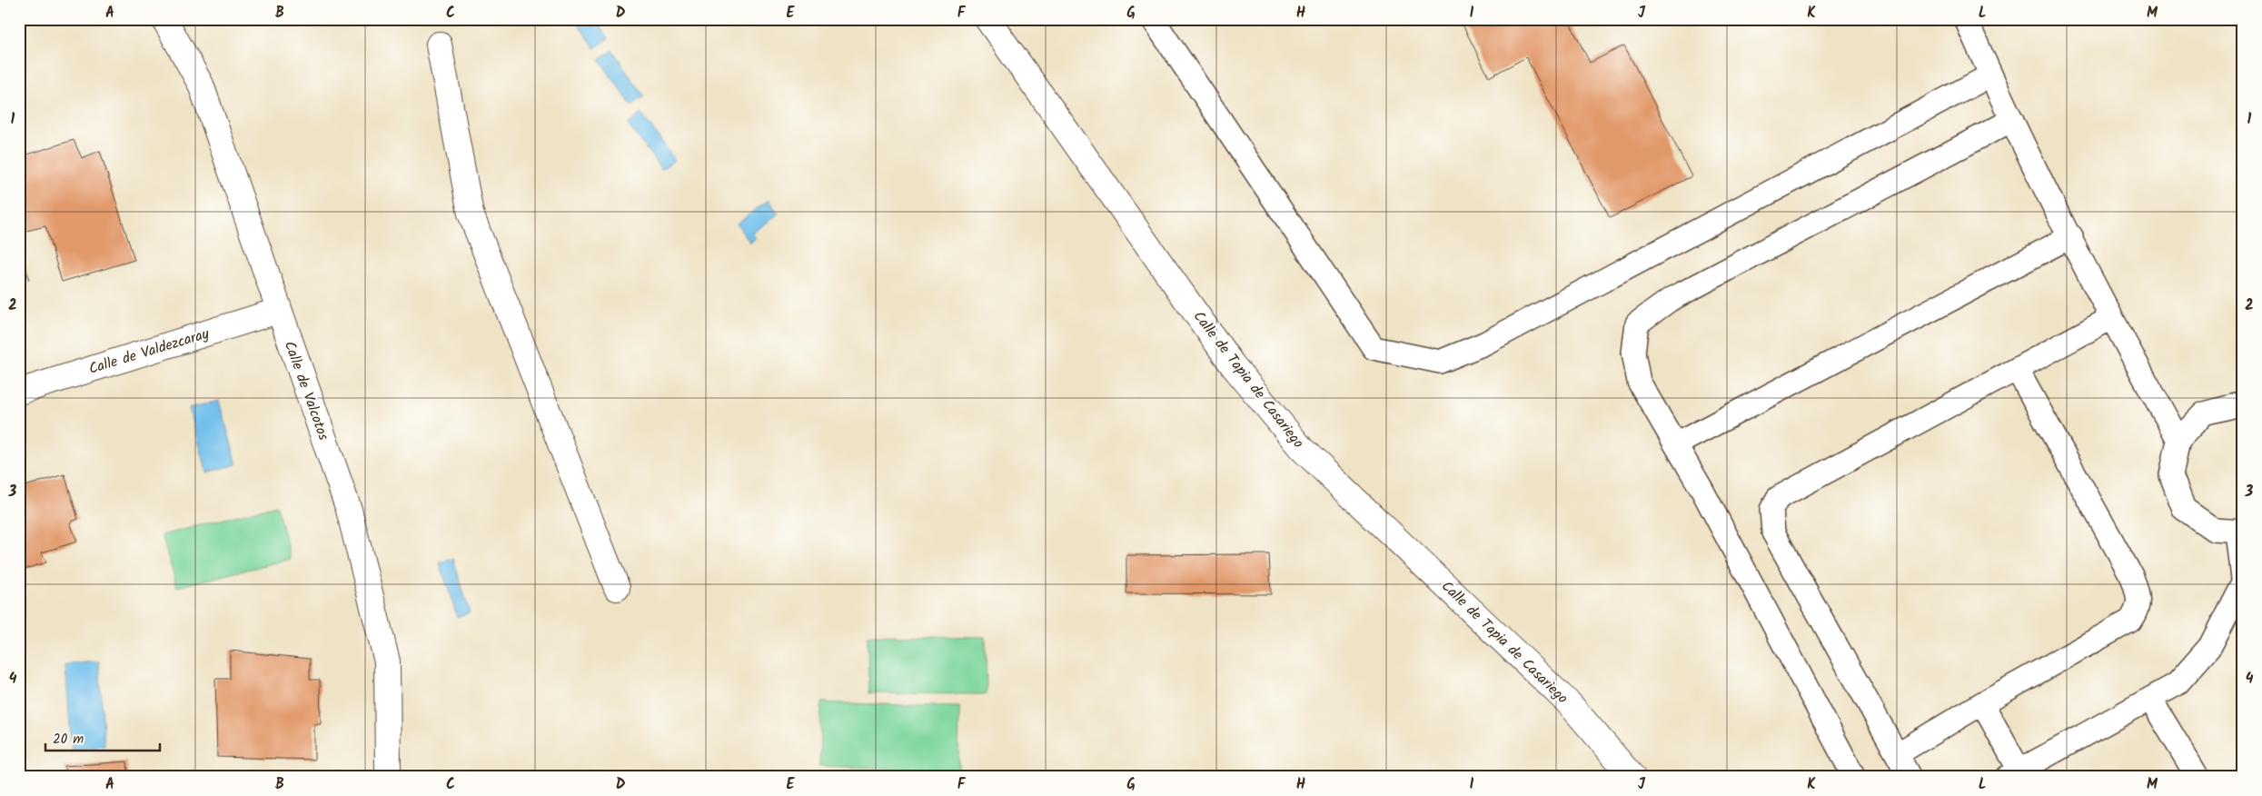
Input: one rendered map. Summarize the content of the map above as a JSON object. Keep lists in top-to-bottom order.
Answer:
{
  "streets": {
    "street": ["Calle de Valdezcaray", "Calle de Tapia de Casariego", "Calle de Valcotos"]
  },
  "crossings": [
    ["Calle de Valdezcaray", "Calle de Valcotos"]
  ],
  "scale_bar": "20 m",
  "grid": {
    "columns": [
      "A",
      "B",
      "C",
      "D",
      "E",
      "F",
      "G",
      "H",
      "I",
      "J",
      "K",
      "L",
      "M"
    ],
    "rows": [
      "1",
      "2",
      "3",
      "4"
    ]
  }
}
